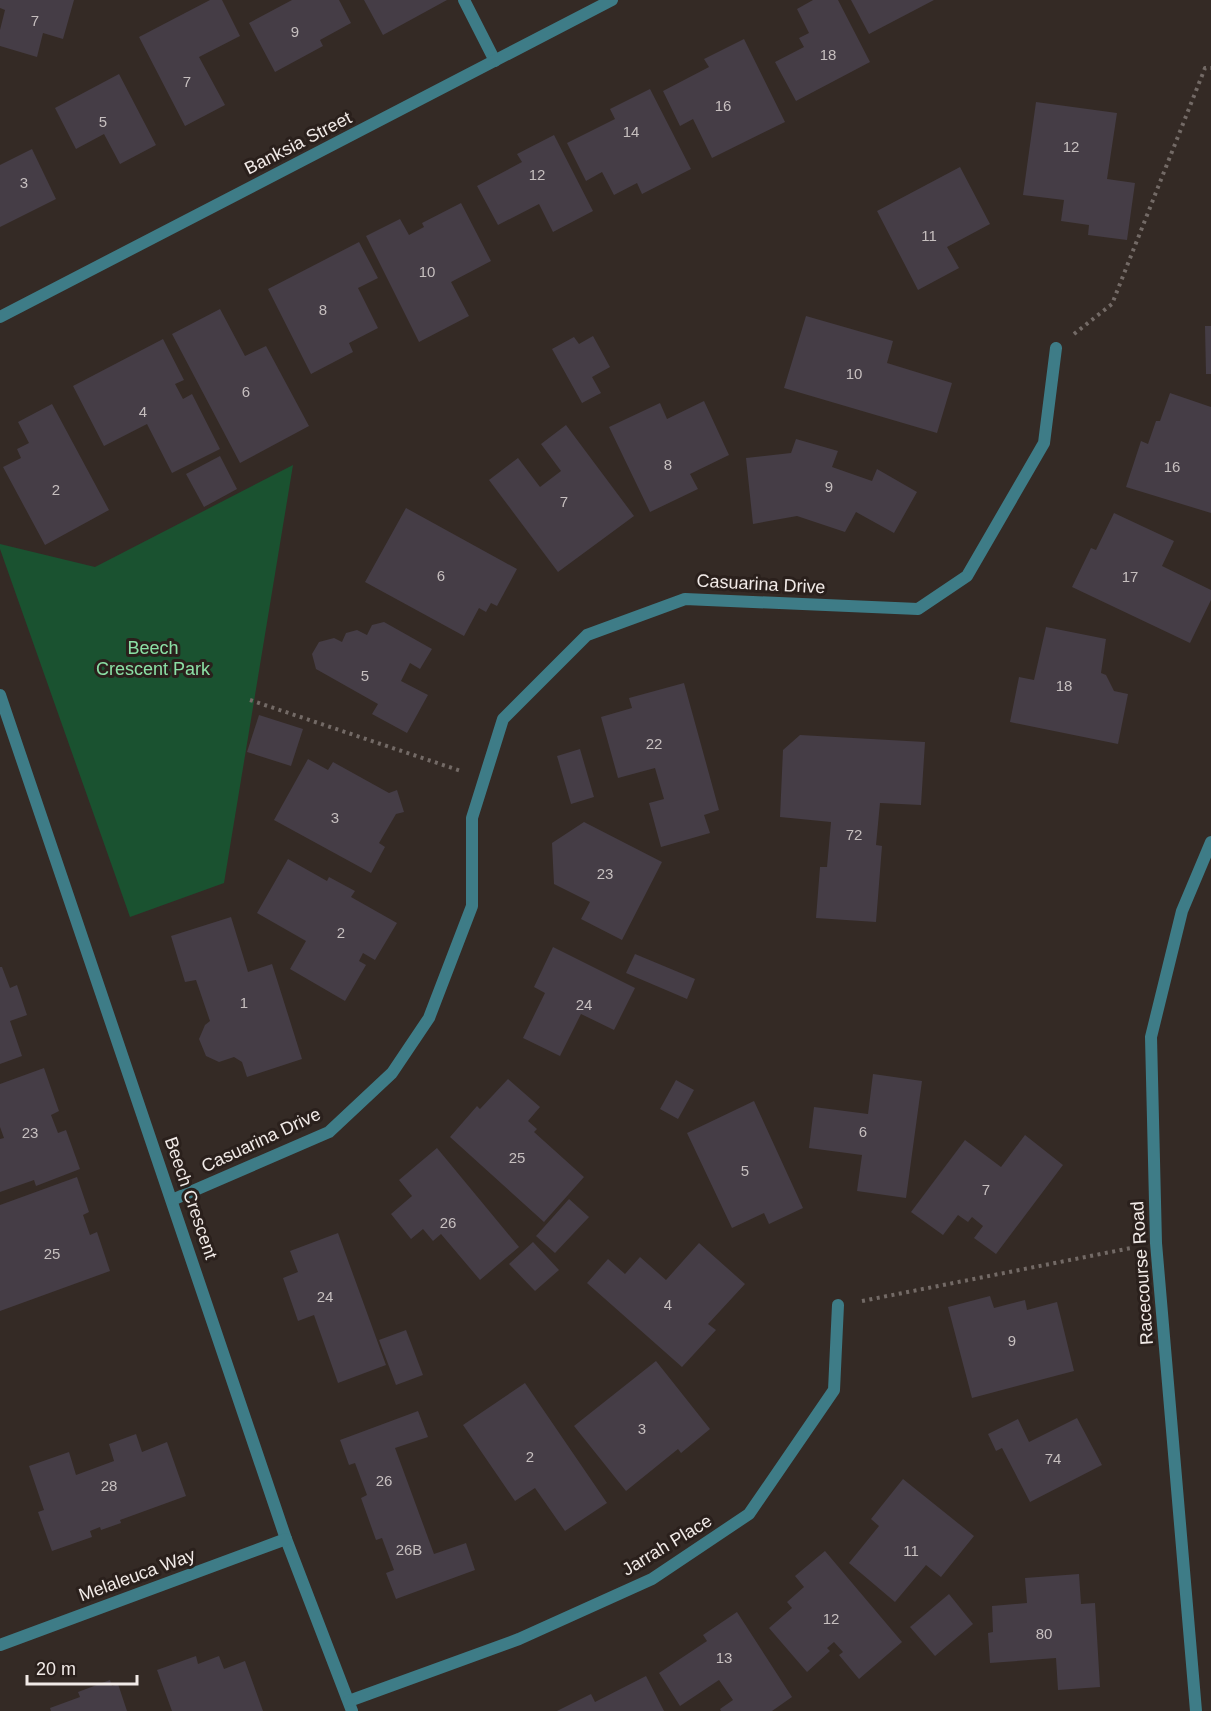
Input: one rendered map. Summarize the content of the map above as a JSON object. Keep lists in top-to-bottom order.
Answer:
{
  "streets": {
    "street": [
      "Banksia Street",
      "Casuarina Drive",
      "Beech Crescent",
      "Racecourse Road",
      "Jarrah Place",
      "Melaleuca Way"
    ]
  },
  "crossings": [
    ["Casuarina Drive", "Beech Crescent"],
    ["Beech Crescent", "Jarrah Place"],
    ["Beech Crescent", "Melaleuca Way"]
  ],
  "parks": ["Beech Crescent Park"],
  "house_numbers": [
    "7",
    "9",
    "18",
    "7",
    "16",
    "5",
    "14",
    "12",
    "12",
    "3",
    "11",
    "10",
    "8",
    "10",
    "6",
    "4",
    "8",
    "16",
    "9",
    "2",
    "7",
    "6",
    "17",
    "5",
    "18",
    "22",
    "3",
    "72",
    "23",
    "2",
    "1",
    "24",
    "6",
    "23",
    "25",
    "5",
    "7",
    "26",
    "25",
    "24",
    "4",
    "9",
    "3",
    "2",
    "74",
    "26",
    "28",
    "26B",
    "11",
    "12",
    "80",
    "13"
  ],
  "scale_bar": "20 m"
}
